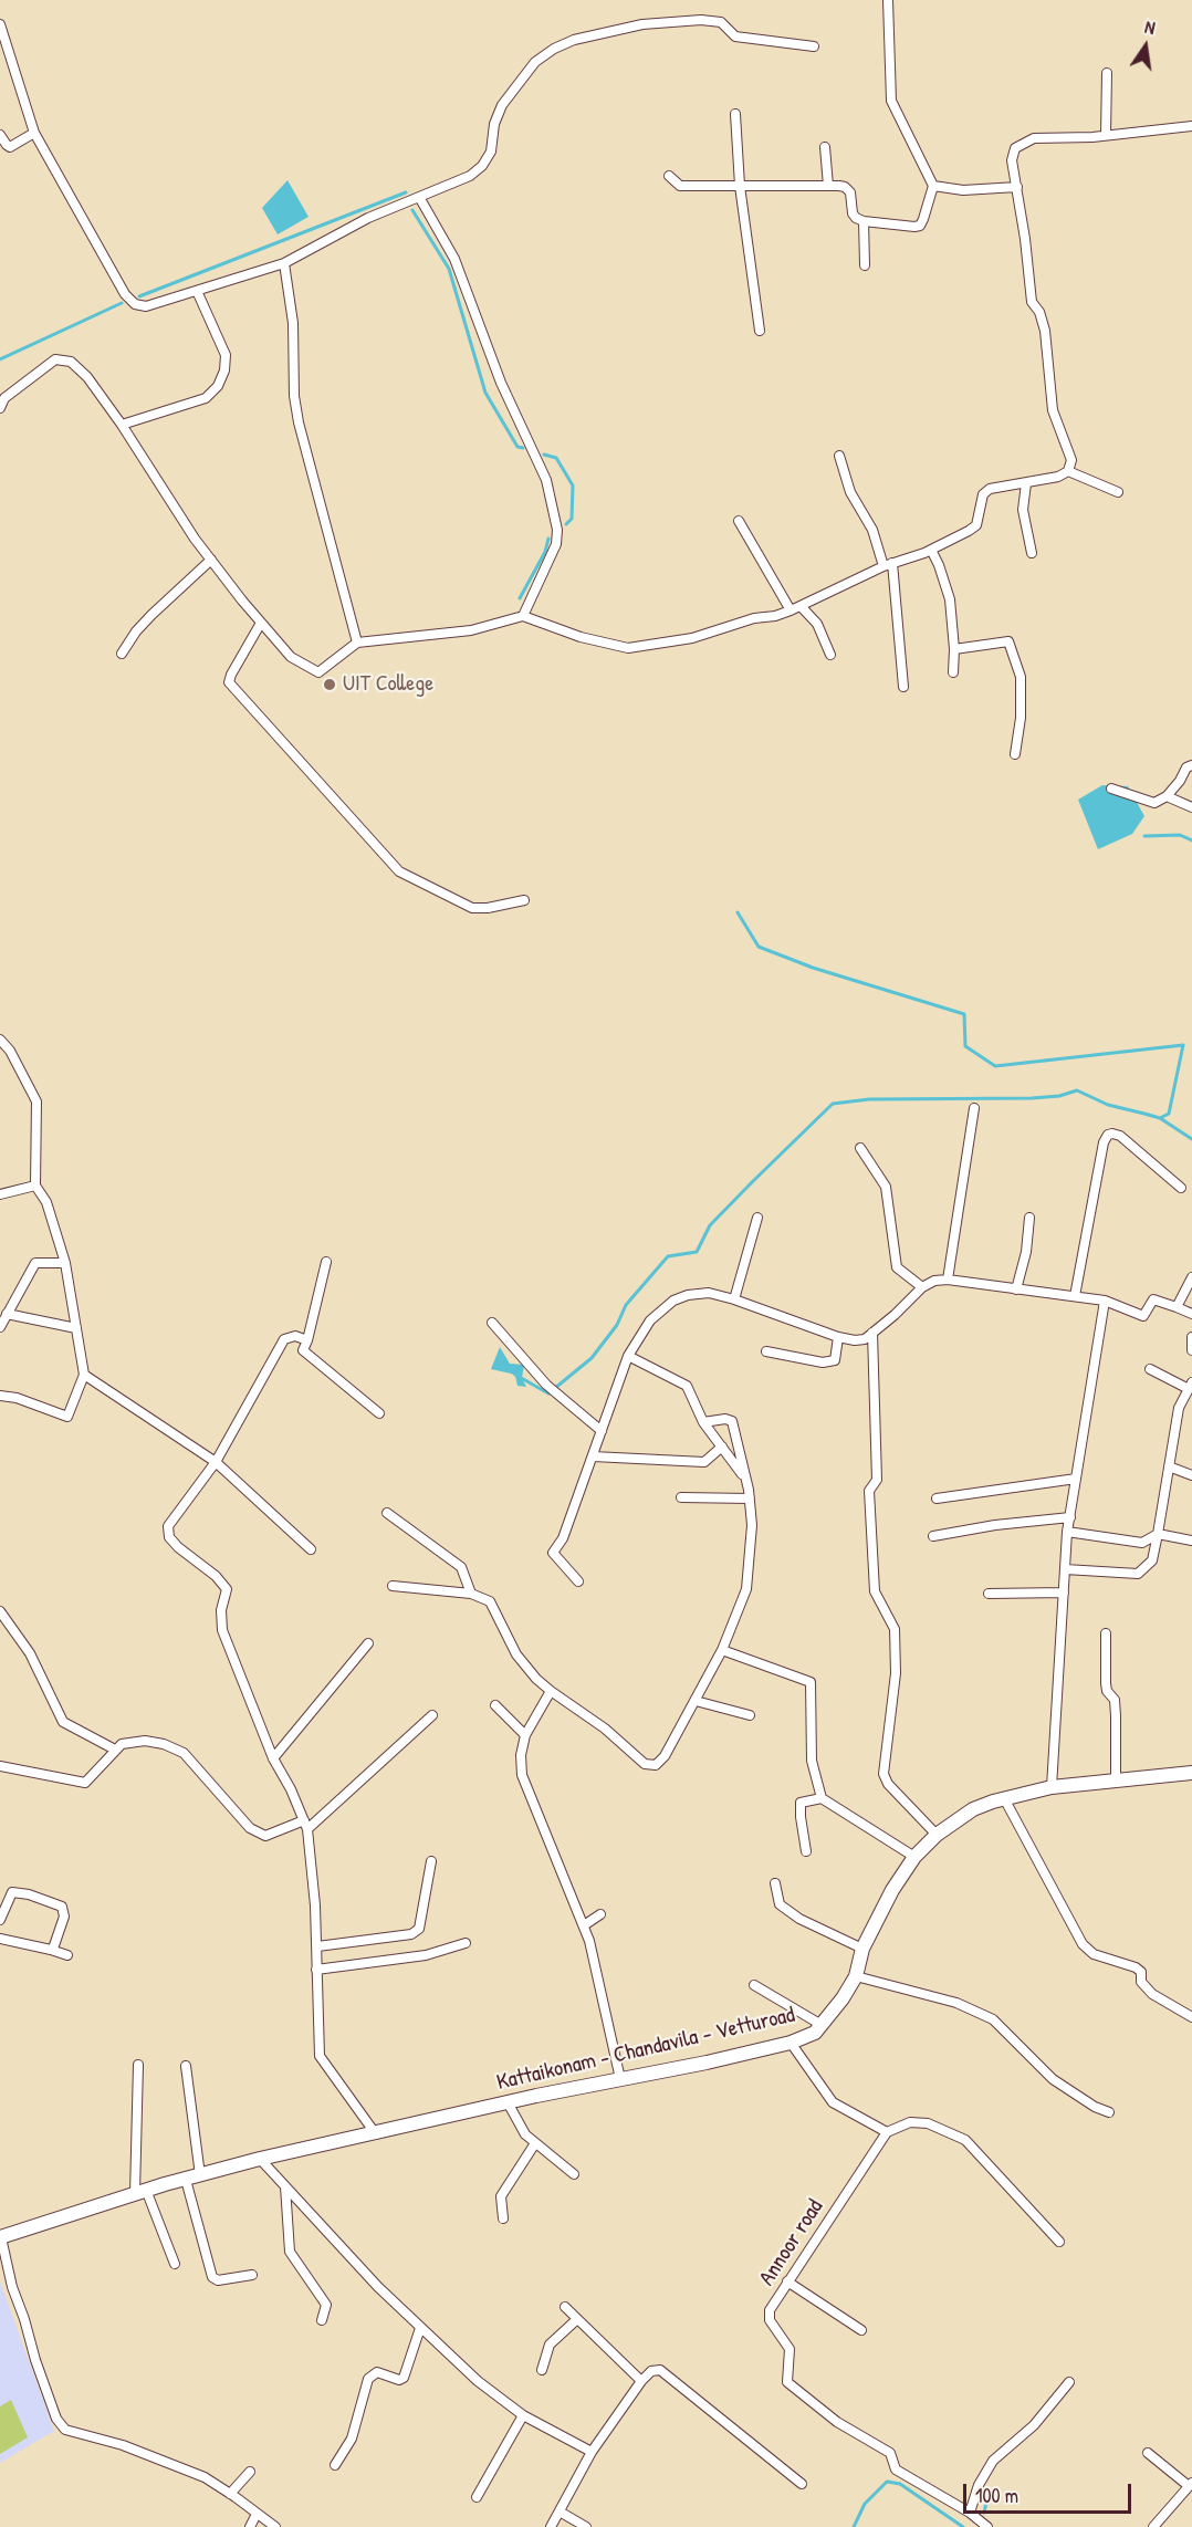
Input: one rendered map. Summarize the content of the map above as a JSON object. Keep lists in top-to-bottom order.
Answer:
{
  "streets": {
    "main road": ["Kattaikonam - Chandavila - Vetturoad"],
    "street": ["Annoor road"]
  },
  "places": ["UIT College"],
  "scale_bar": "100 m",
  "north": "top"
}
